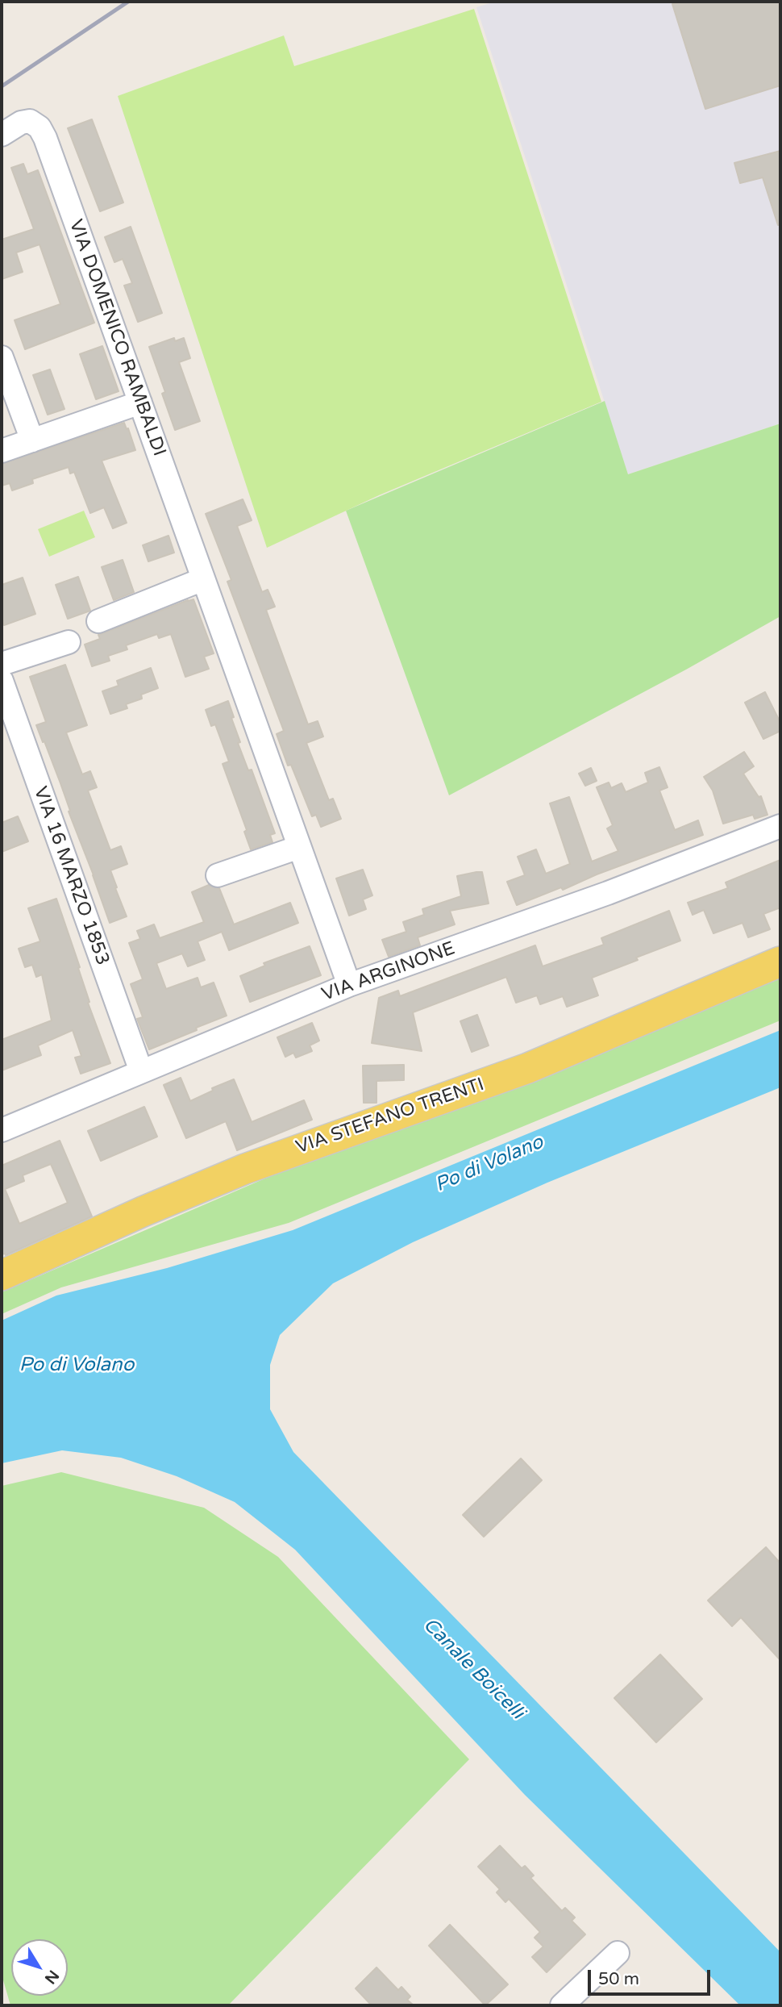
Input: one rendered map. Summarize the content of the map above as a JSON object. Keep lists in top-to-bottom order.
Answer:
{
  "streets": {
    "main road": ["VIA STEFANO TRENTI"],
    "street": ["VIA DOMENICO RAMBALDI", "VIA 16 MARZO 1853", "VIA ARGINONE"]
  },
  "crossings": [
    ["VIA DOMENICO RAMBALDI", "VIA ARGINONE"],
    ["VIA 16 MARZO 1853", "VIA ARGINONE"]
  ],
  "water": ["Po di Volano", "Canale Boicelli"],
  "scale_bar": "50 m",
  "north": "bottom right"
}
